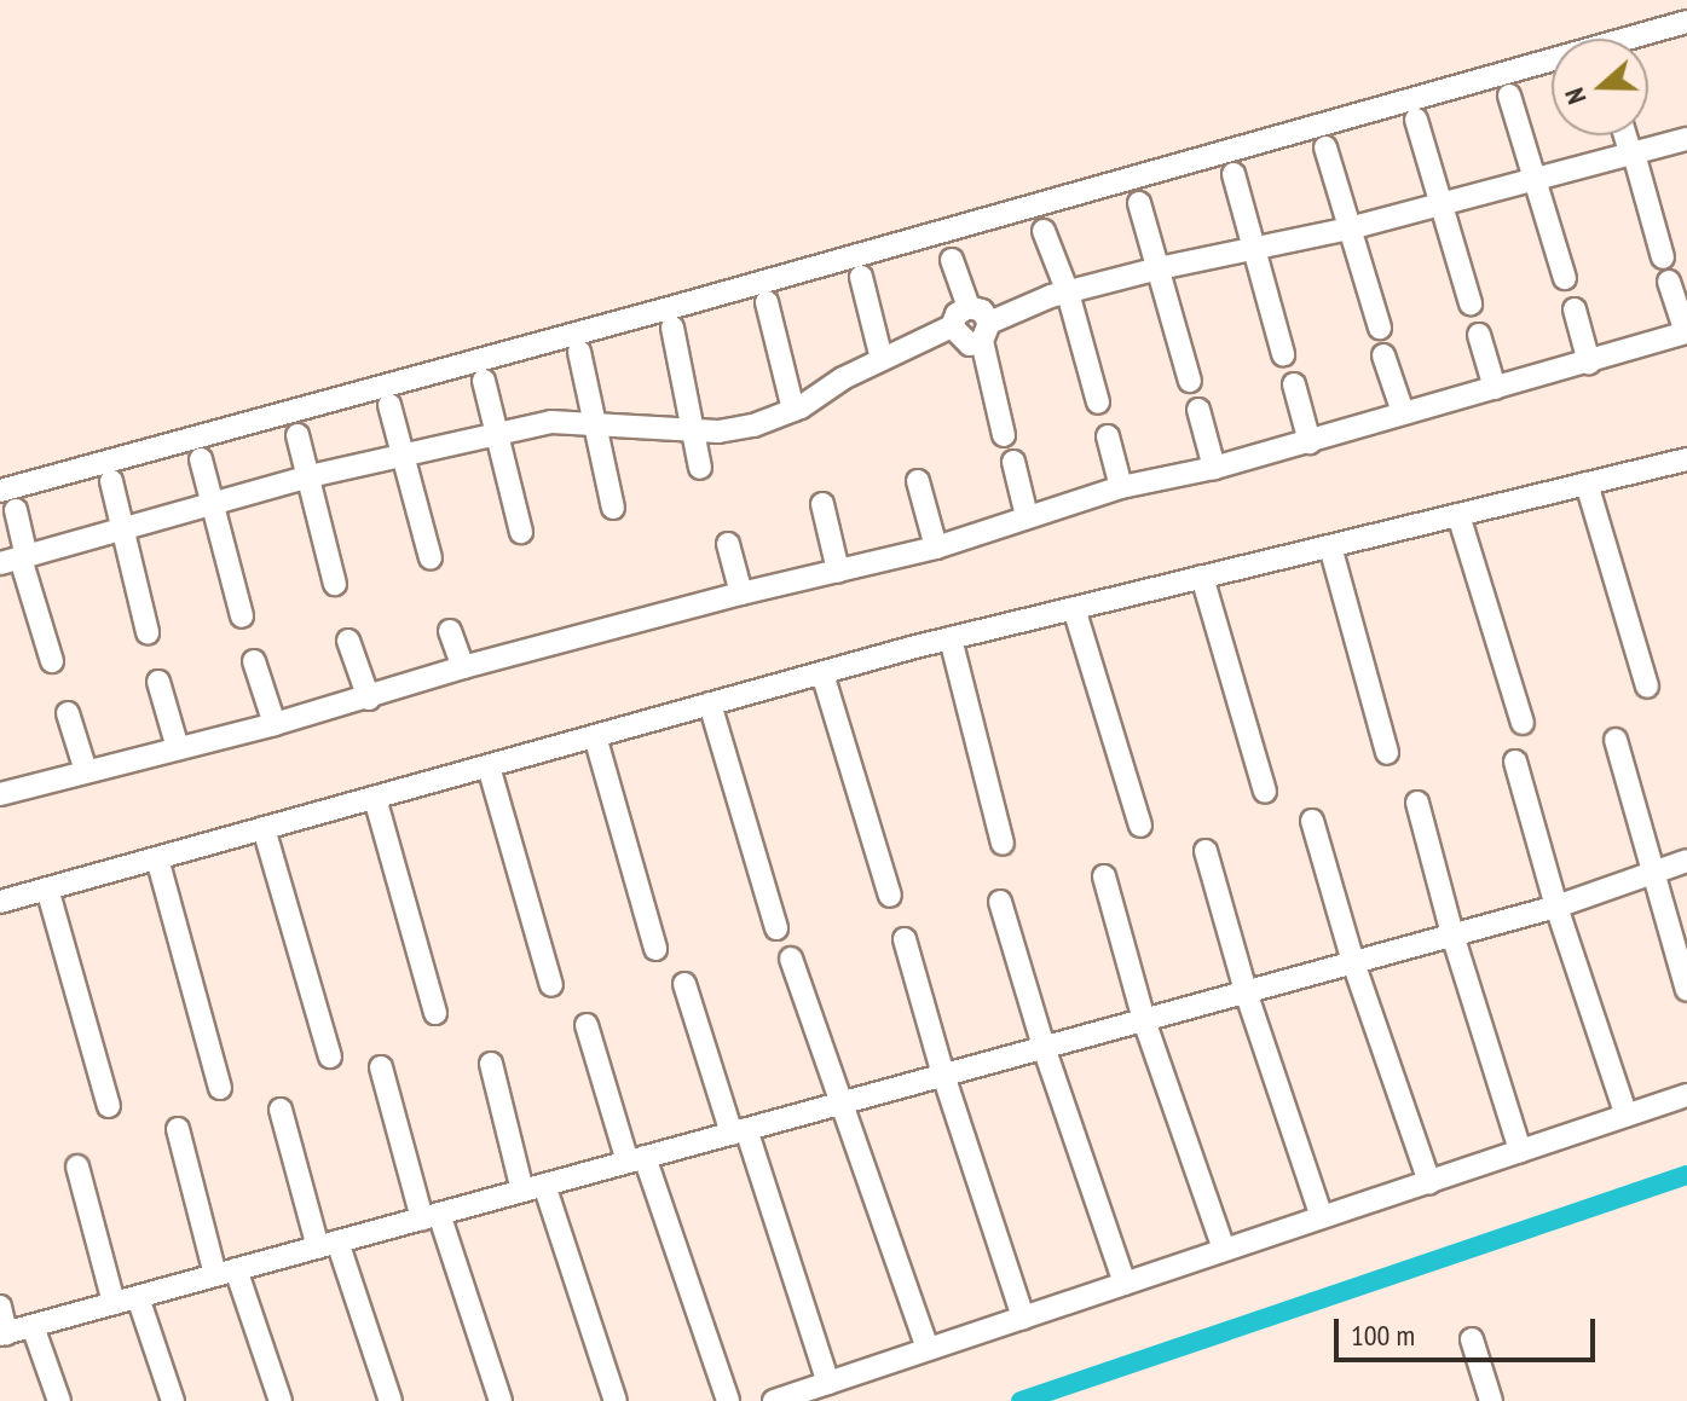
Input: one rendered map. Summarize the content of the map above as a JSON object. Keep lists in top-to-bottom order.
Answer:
{
  "scale_bar": "100 m",
  "north": "left"
}
